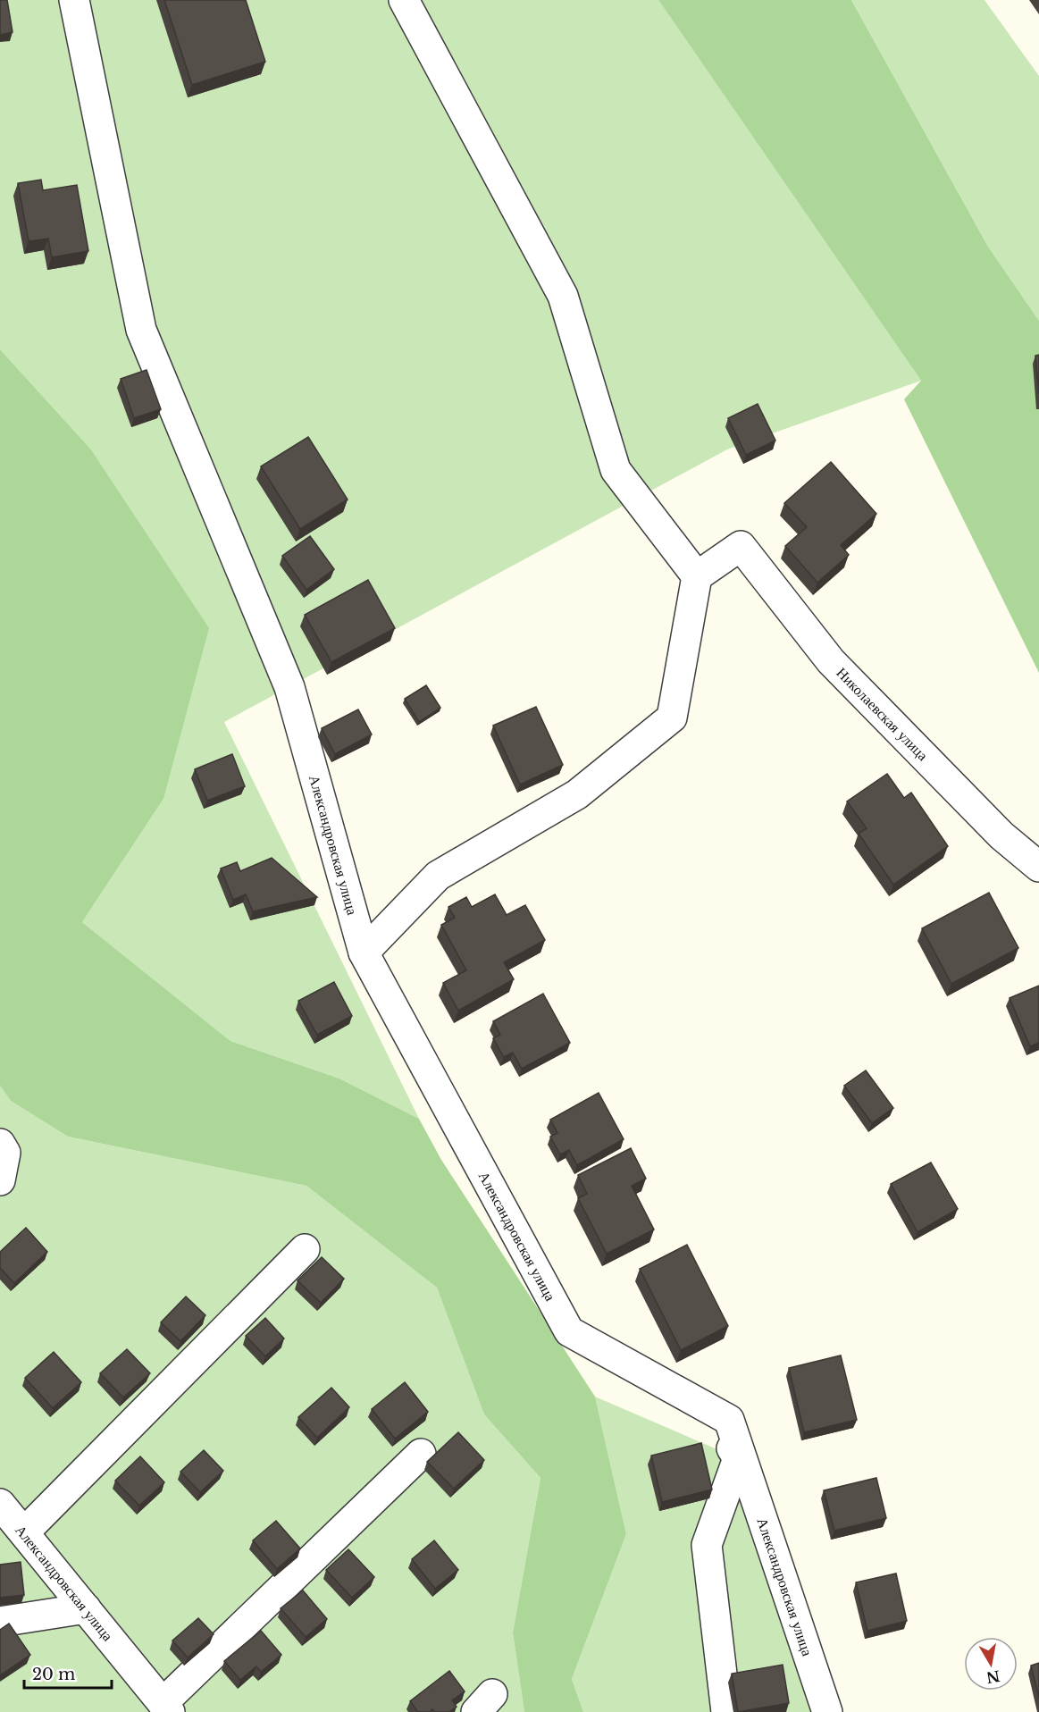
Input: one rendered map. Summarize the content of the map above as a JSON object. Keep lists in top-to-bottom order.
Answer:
{
  "streets": {
    "street": ["Николаевская улица", "Александровская улица"]
  },
  "scale_bar": "20 m",
  "north": "bottom"
}
